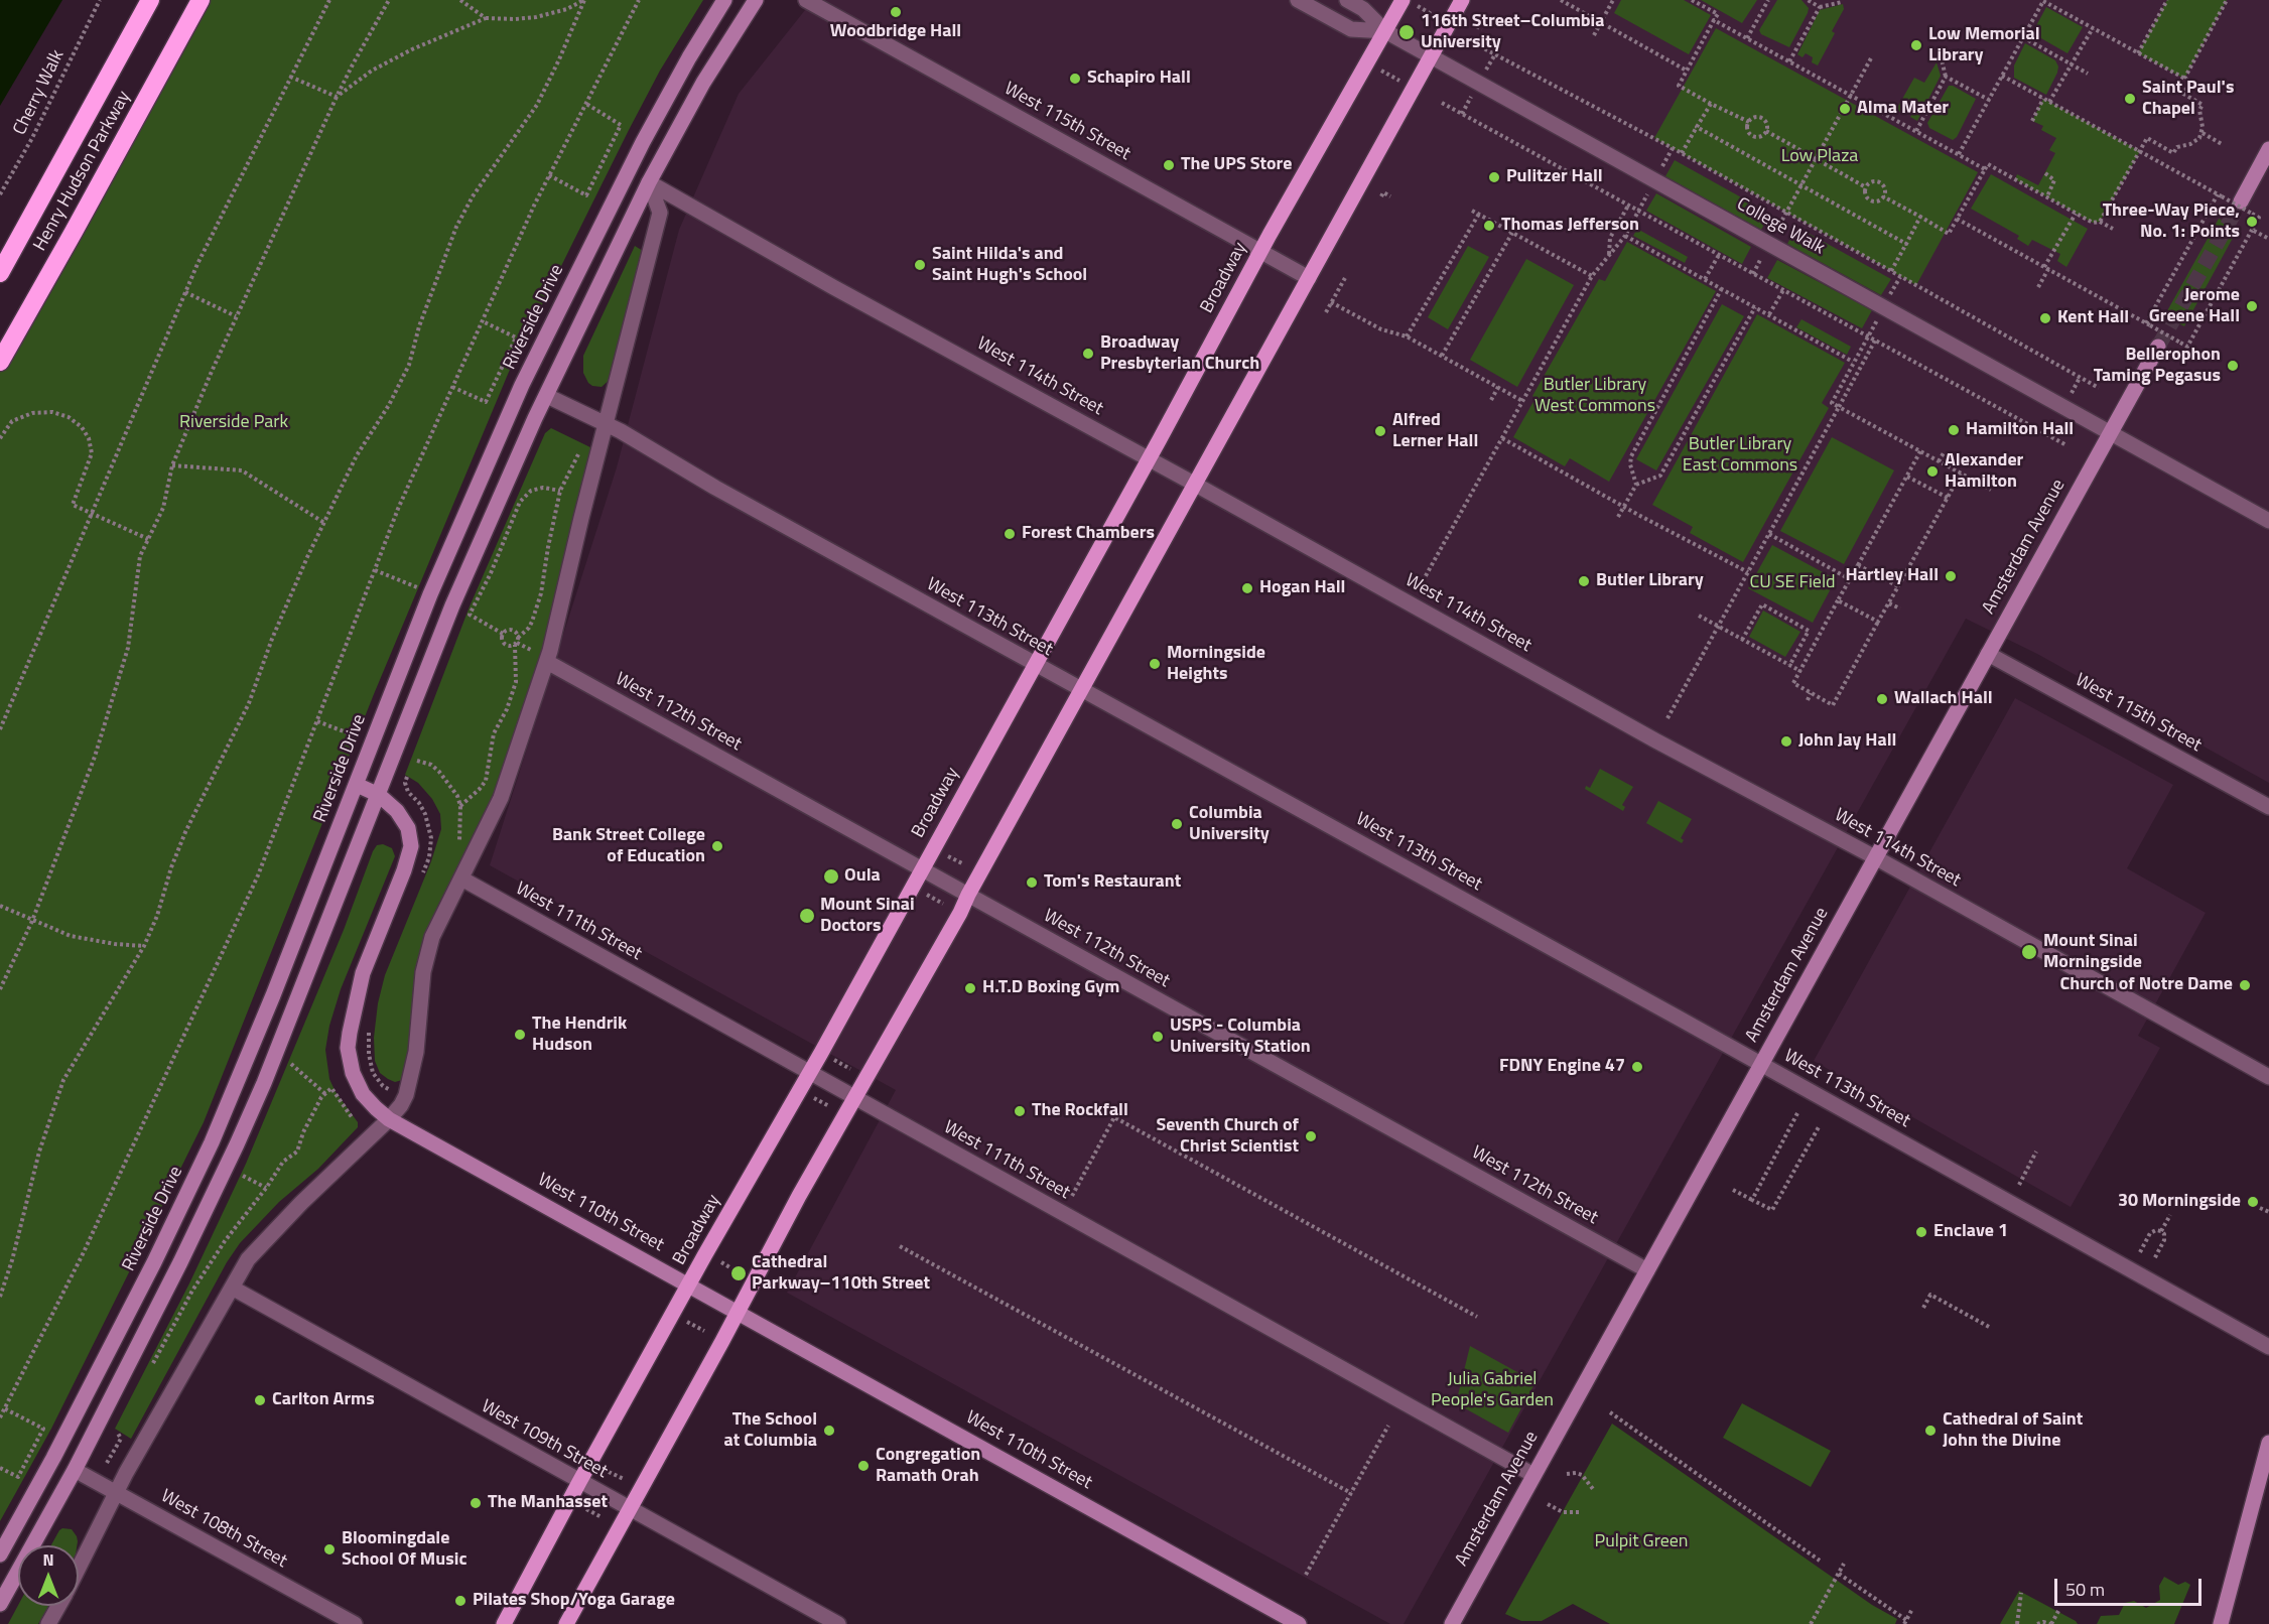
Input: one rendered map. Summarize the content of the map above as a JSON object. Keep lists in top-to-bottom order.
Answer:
{
  "streets": {
    "highway": ["Henry Hudson Parkway"],
    "main road": [
      "Broadway",
      "Riverside Drive",
      "Amsterdam Avenue",
      "West 110th Street"
    ],
    "street": [
      "West 115th Street",
      "College Walk",
      "West 114th Street",
      "West 113th Street",
      "West 112th Street",
      "West 111th Street",
      "West 109th Street",
      "West 108th Street"
    ],
    "path": ["Cherry Walk"]
  },
  "crossings": [
    ["West 115th Street", "Broadway"],
    ["West 115th Street", "Amsterdam Avenue"],
    ["College Walk", "Broadway"],
    ["College Walk", "Amsterdam Avenue"],
    ["Broadway", "West 114th Street"],
    ["Broadway", "West 113th Street"],
    ["Broadway", "West 112th Street"],
    ["Broadway", "West 111th Street"],
    ["Broadway", "West 110th Street"],
    ["Broadway", "West 109th Street"],
    ["West 114th Street", "Amsterdam Avenue"],
    ["Amsterdam Avenue", "West 113th Street"],
    ["Amsterdam Avenue", "West 112th Street"],
    ["Amsterdam Avenue", "West 111th Street"]
  ],
  "parks": [
    "Low Plaza",
    "Butler Library West Commons",
    "Riverside Park",
    "Butler Library East Commons",
    "CU SE Field",
    "Julia Gabriel People's Garden",
    "Pulpit Green"
  ],
  "places": [
    "Woodbridge Hall",
    "116th Street–Columbia University",
    "Low Memorial Library",
    "Schapiro Hall",
    "Saint Paul's Chapel",
    "Alma Mater",
    "The UPS Store",
    "Pulitzer Hall",
    "Three-Way Piece, No. 1: Points",
    "Thomas Jefferson",
    "Saint Hilda's and Saint Hugh's School",
    "Jerome Greene Hall",
    "Kent Hall",
    "Broadway Presbyterian Church",
    "Bellerophon Taming Pegasus",
    "Hamilton Hall",
    "Alfred Lerner Hall",
    "Alexander Hamilton",
    "Forest Chambers",
    "Hartley Hall",
    "Butler Library",
    "Hogan Hall",
    "Morningside Heights",
    "Wallach Hall",
    "John Jay Hall",
    "Columbia University",
    "Bank Street College of Education",
    "Oula",
    "Tom's Restaurant",
    "Mount Sinai Doctors",
    "Mount Sinai Morningside",
    "Church of Notre Dame",
    "H.T.D Boxing Gym",
    "The Hendrik Hudson",
    "USPS - Columbia University Station",
    "FDNY Engine 47",
    "The Rockfall",
    "Seventh Church of Christ Scientist",
    "30 Morningside",
    "Enclave 1",
    "Cathedral Parkway–110th Street",
    "Carlton Arms",
    "The School at Columbia",
    "Cathedral of Saint John the Divine",
    "Congregation Ramath Orah",
    "The Manhasset",
    "Bloomingdale School Of Music",
    "Pilates Shop/Yoga Garage"
  ],
  "scale_bar": "50 m",
  "north": "top"
}
